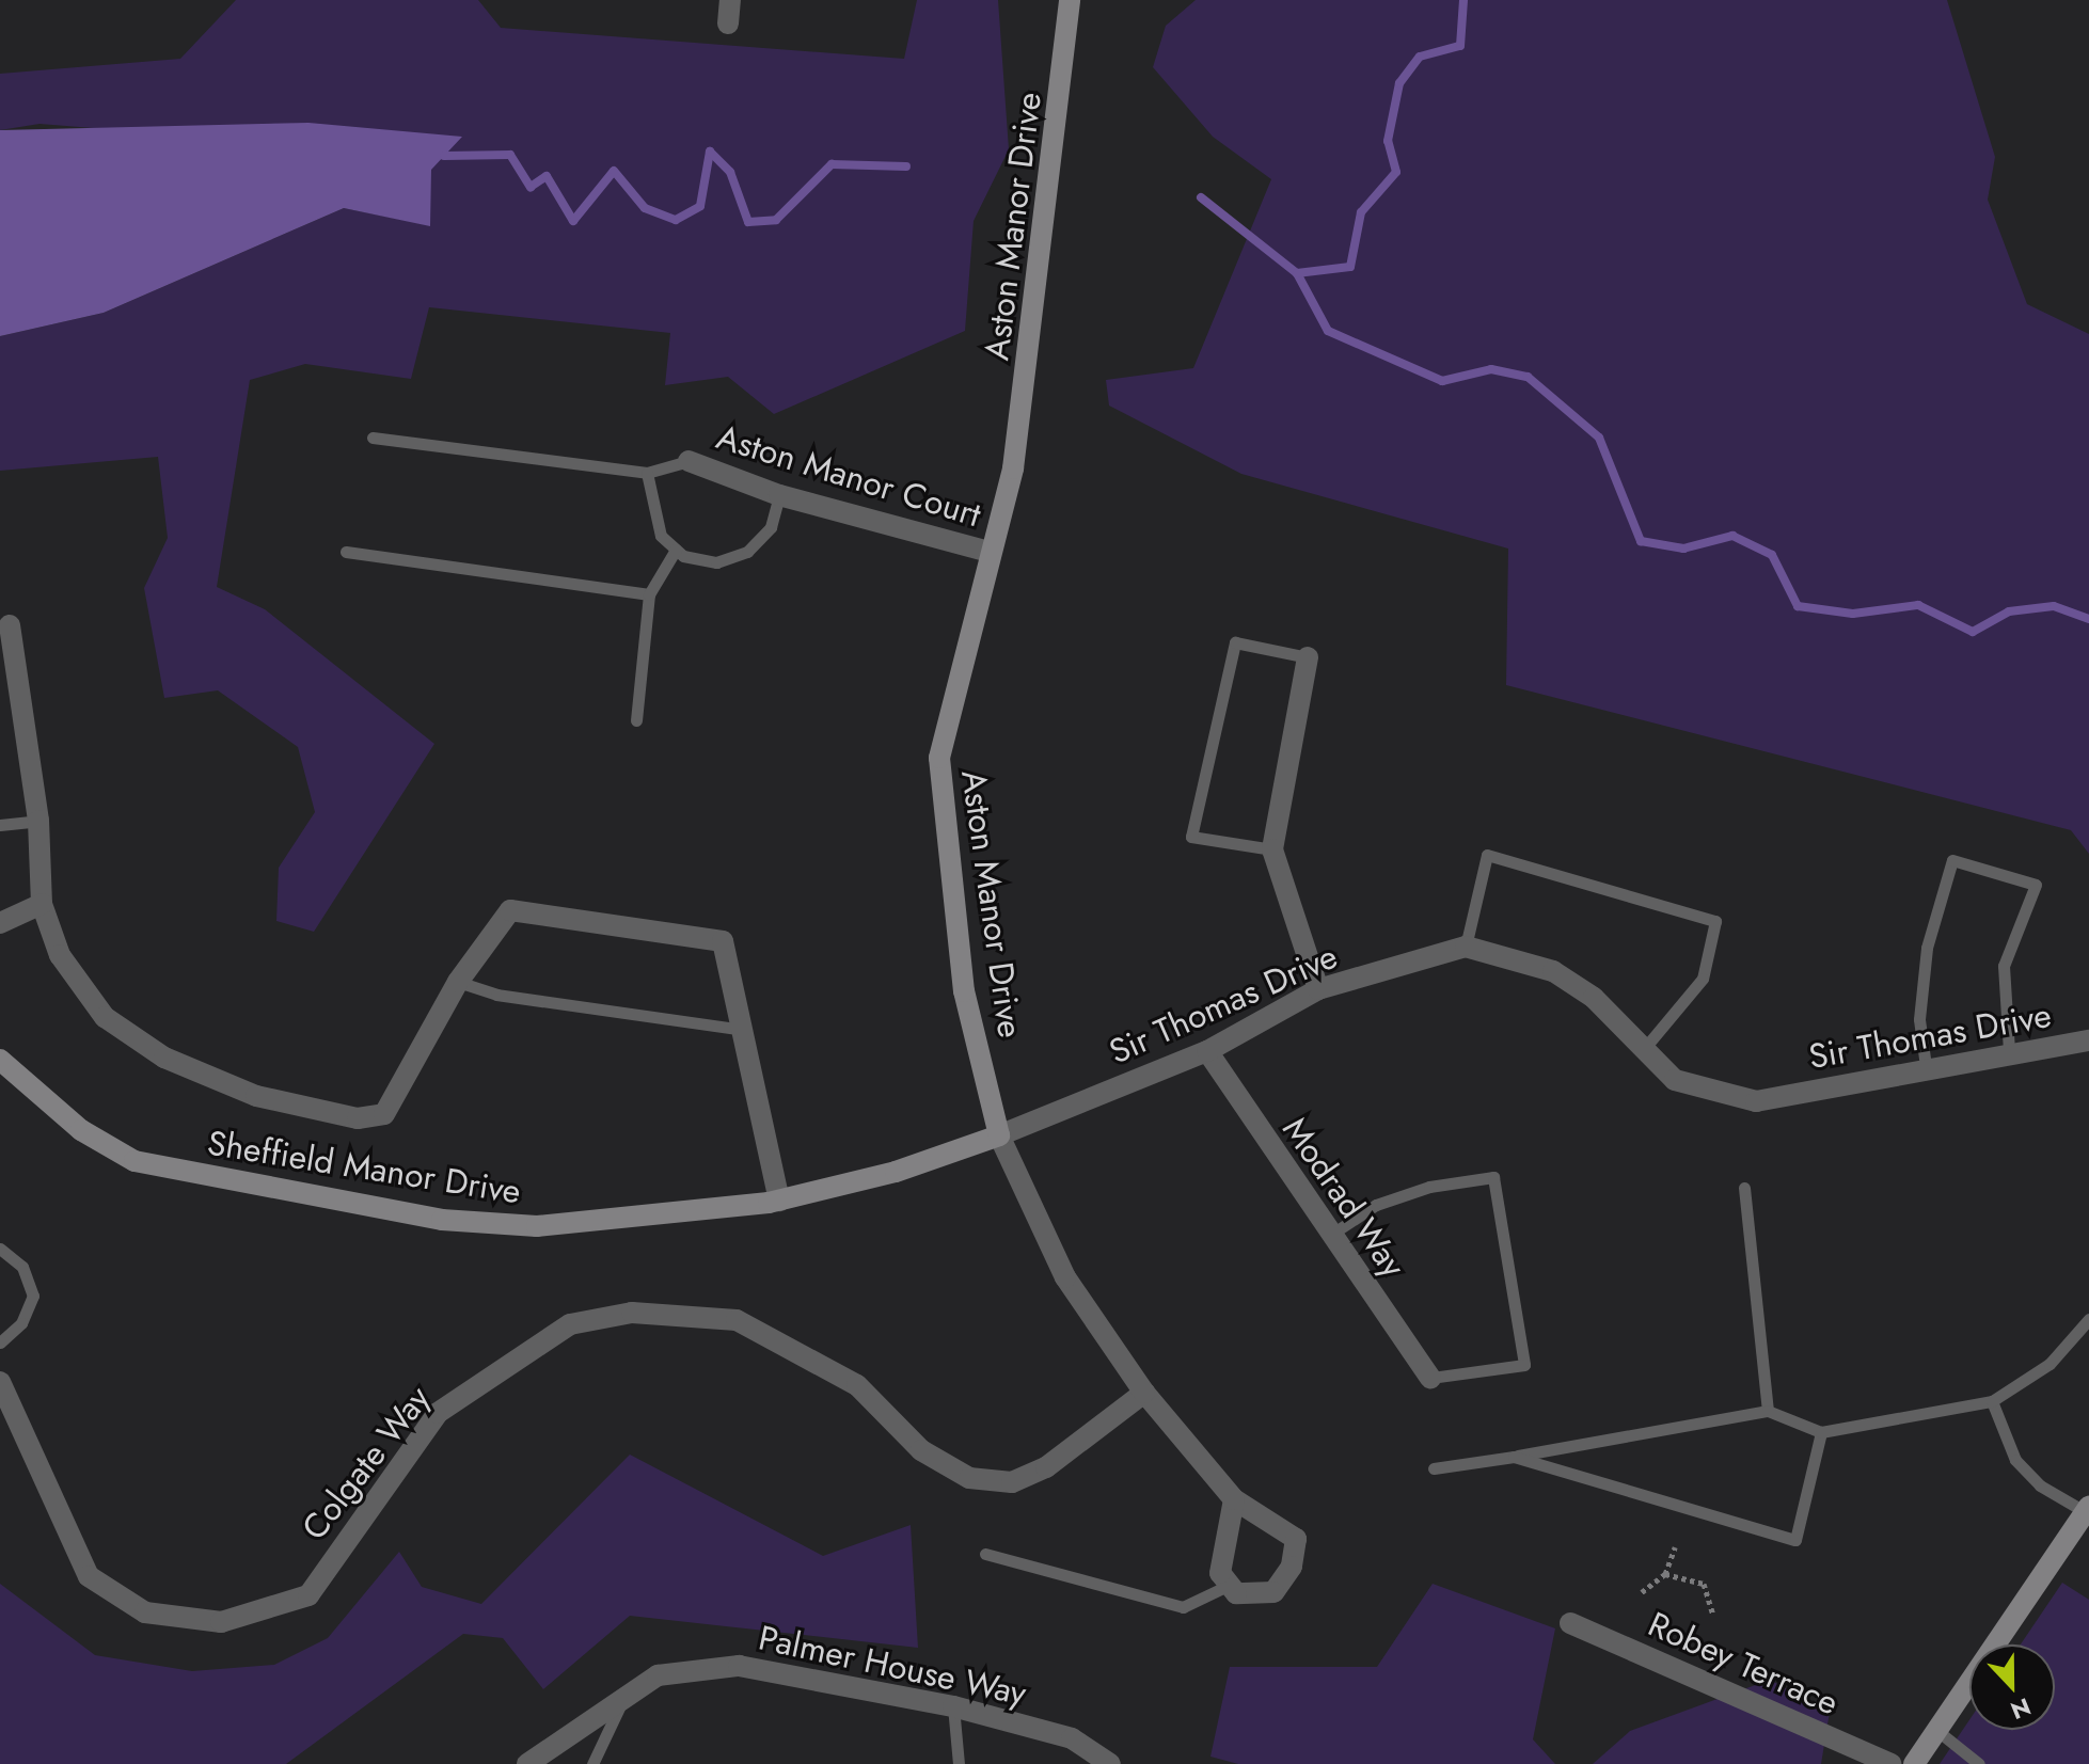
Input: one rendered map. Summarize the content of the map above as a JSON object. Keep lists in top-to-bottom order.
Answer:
{
  "streets": {
    "street": [
      "Aston Manor Drive",
      "Aston Manor Court",
      "Sir Thomas Drive",
      "Sheffield Manor Drive",
      "Modrad Way",
      "Colgate Way",
      "Robey Terrace",
      "Palmer House Way"
    ]
  },
  "crossings": [
    ["Aston Manor Drive", "Aston Manor Court"],
    ["Aston Manor Drive", "Sir Thomas Drive"],
    ["Aston Manor Drive", "Sheffield Manor Drive"],
    ["Aston Manor Drive", "Colgate Way"],
    ["Sir Thomas Drive", "Sheffield Manor Drive"],
    ["Sir Thomas Drive", "Modrad Way"]
  ],
  "north": "bottom"
}
